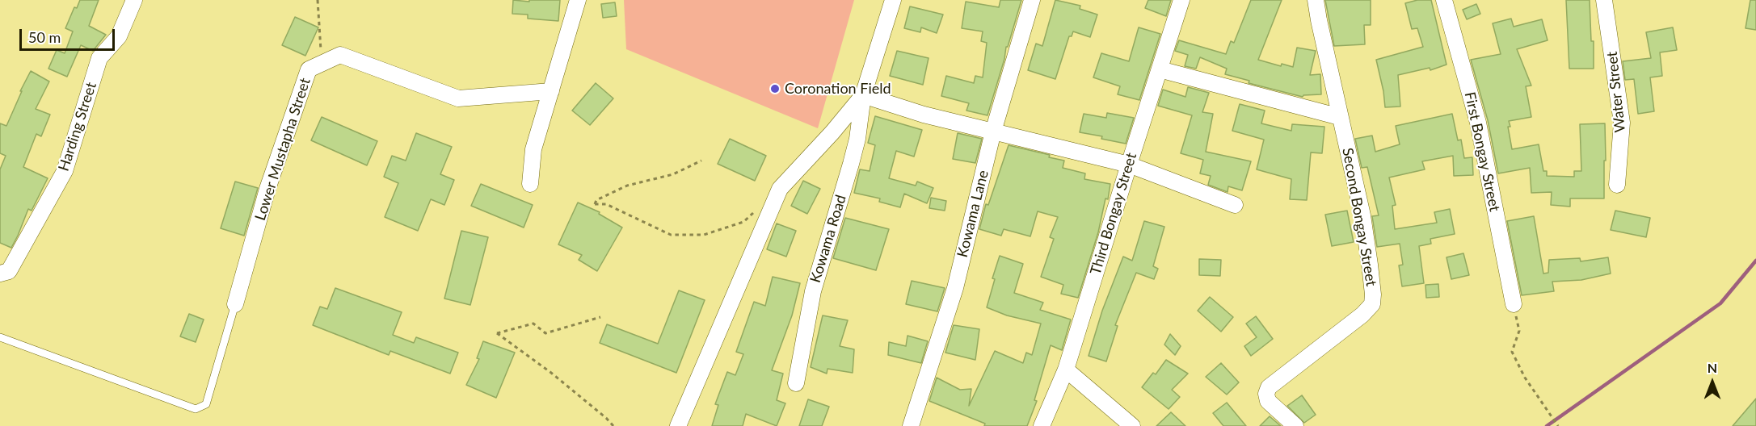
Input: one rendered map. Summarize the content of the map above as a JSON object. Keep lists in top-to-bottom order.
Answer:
{
  "streets": {
    "street": [
      "Water Street",
      "Harding Street",
      "Lower Mustapha Street",
      "First Bongay Street",
      "Kowama Lane",
      "Third Bongay Street",
      "Second Bongay Street",
      "Kowama Road"
    ]
  },
  "places": ["Coronation Field"],
  "scale_bar": "50 m",
  "north": "top"
}
